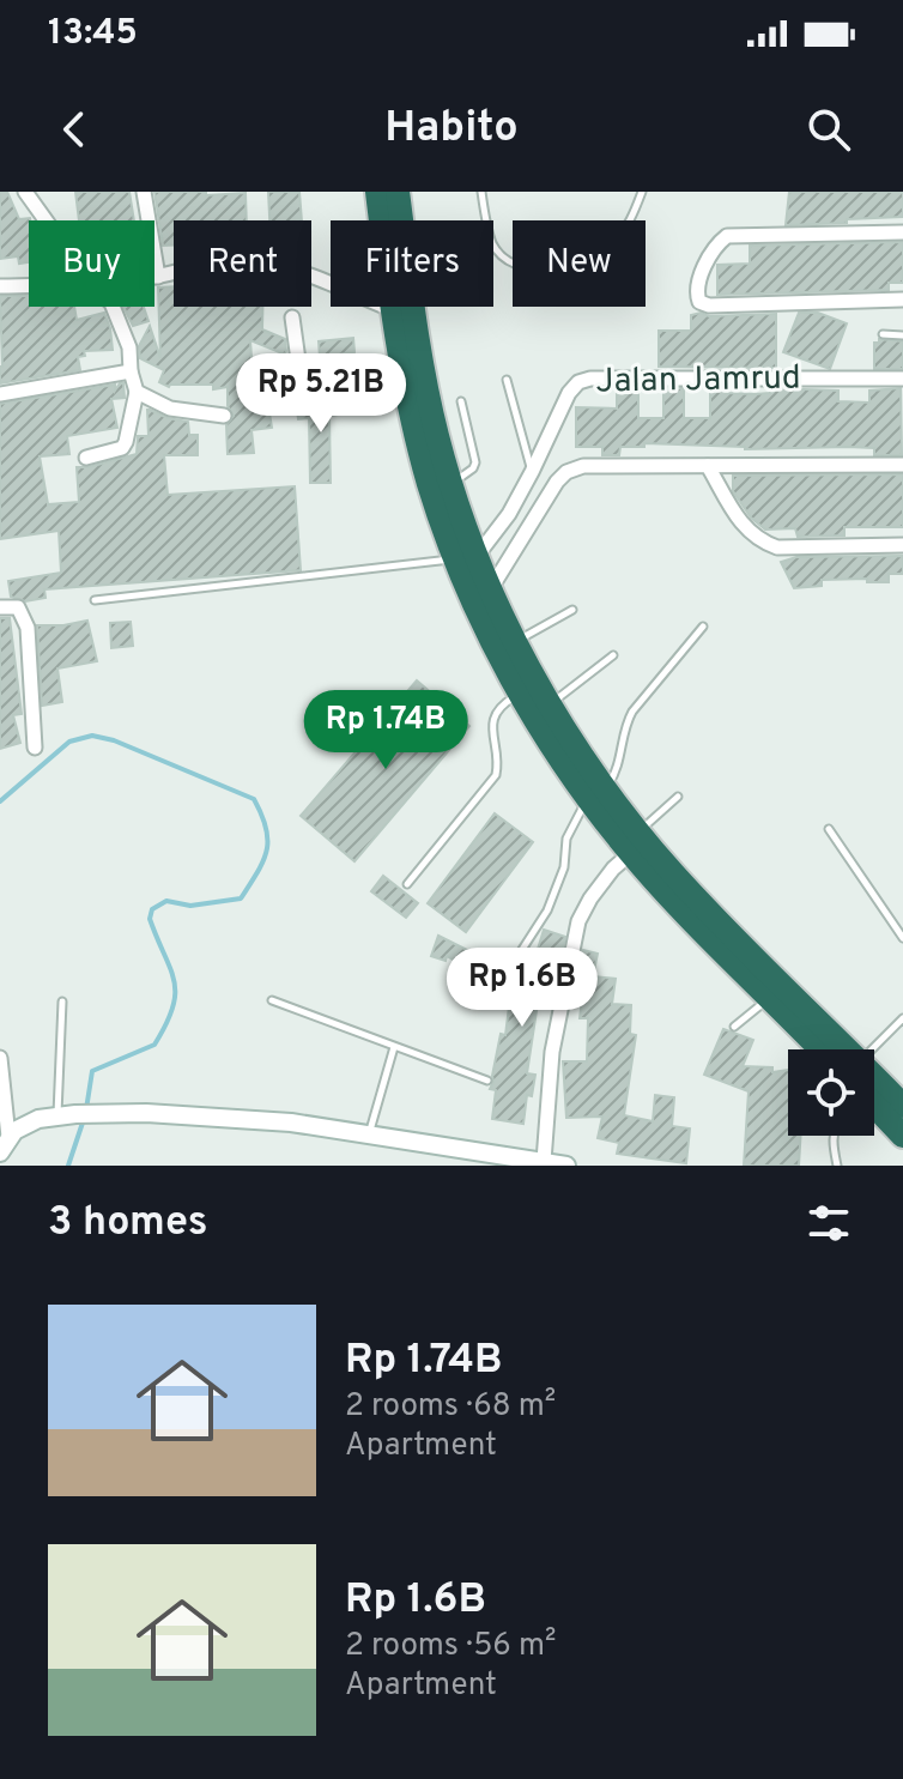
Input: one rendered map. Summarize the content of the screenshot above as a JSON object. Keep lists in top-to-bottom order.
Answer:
{
  "streets": {
    "street": ["Jalan Jamrud"]
  },
  "page": {
    "status": "13:45",
    "header": "Habito",
    "chip": [
      "Buy",
      "Rent",
      "Filters",
      "New"
    ],
    "price": ["Rp 5.21B", "Rp 1.74B", "Rp 1.6B"],
    "heading": "3 homes",
    "list": [
      {
        "name": "Rp 1.74B",
        "note": "2 rooms · 68 m² · Apartment"
      },
      {
        "name": "Rp 1.6B",
        "note": "2 rooms · 56 m² · Apartment"
      }
    ]
  }
}
